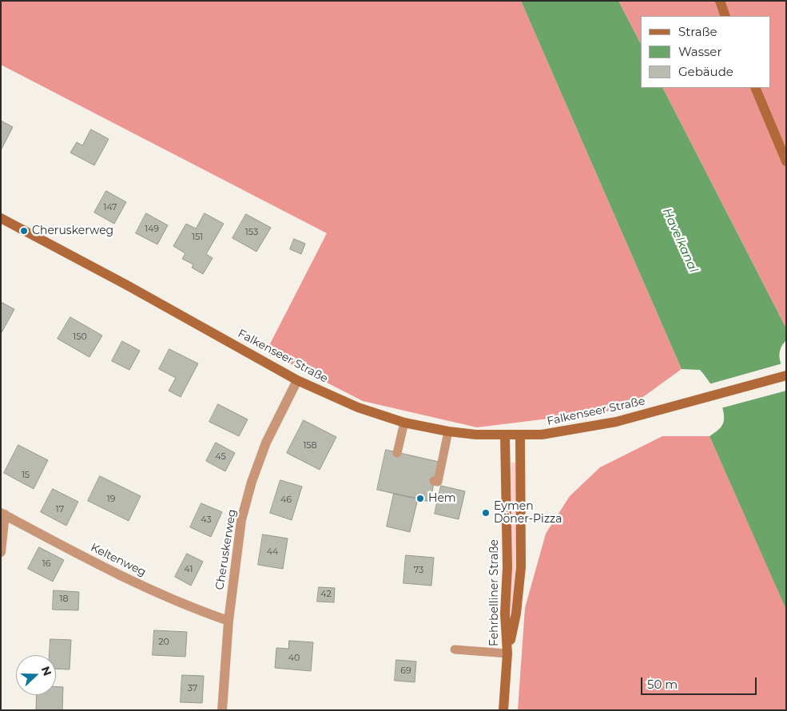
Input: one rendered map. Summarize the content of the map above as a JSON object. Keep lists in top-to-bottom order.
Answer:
{
  "streets": {
    "main road": ["Falkenseer Straße", "Fehrbelliner Straße"],
    "street": ["Cheruskerweg", "Keltenweg"]
  },
  "crossings": [
    ["Falkenseer Straße", "Cheruskerweg"],
    ["Falkenseer Straße", "Fehrbelliner Straße"],
    ["Cheruskerweg", "Keltenweg"]
  ],
  "water": ["Havelkanal"],
  "places": ["Cheruskerweg", "Hem", "Eymen Döner-Pizza"],
  "house_numbers": [
    "147",
    "149",
    "153",
    "151",
    "150",
    "158",
    "45",
    "15",
    "19",
    "46",
    "17",
    "43",
    "44",
    "16",
    "41",
    "73",
    "42",
    "18",
    "20",
    "40",
    "69",
    "37"
  ],
  "legend": ["Straße", "Wasser", "Gebäude"],
  "scale_bar": "50 m",
  "north": "right"
}
